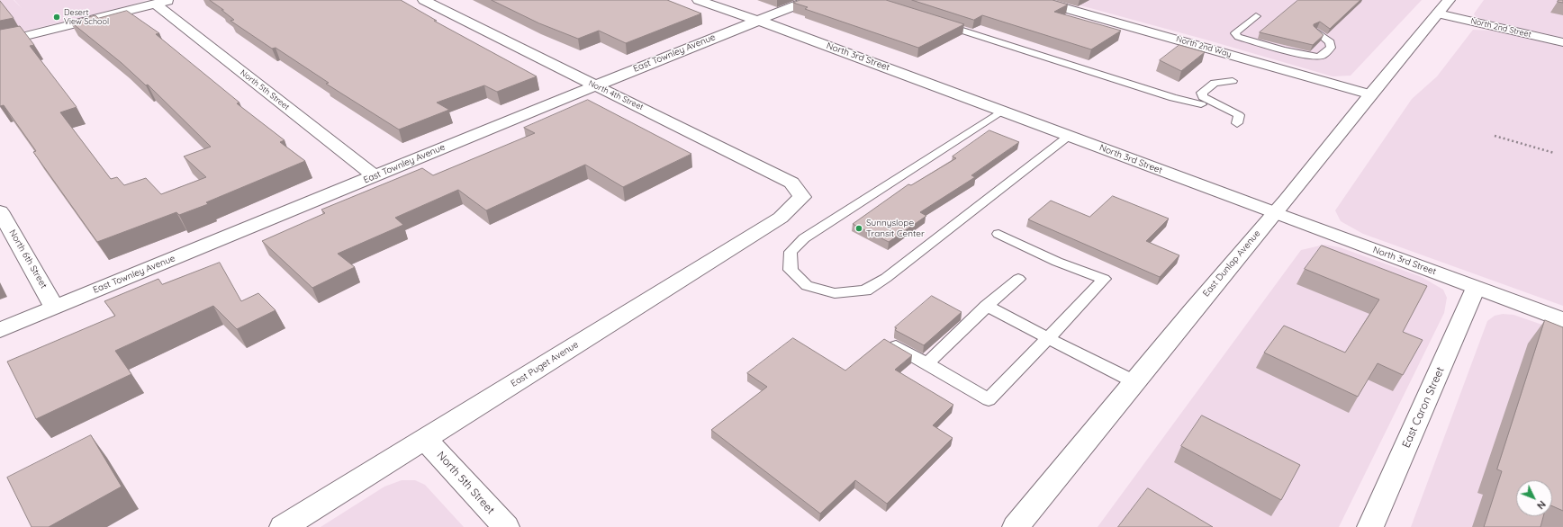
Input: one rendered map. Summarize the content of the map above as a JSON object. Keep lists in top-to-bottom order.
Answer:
{
  "streets": {
    "street": [
      "North 2nd Street",
      "North 2nd Way",
      "East Townley Avenue",
      "North 3rd Street",
      "North 5th Street",
      "North 4th Street",
      "North 6th Street",
      "East Dunlap Avenue",
      "East Puget Avenue",
      "East Caron Street"
    ]
  },
  "crossings": [
    ["North 2nd Street", "East Dunlap Avenue"],
    ["North 2nd Way", "East Dunlap Avenue"],
    ["East Townley Avenue", "North 3rd Street"],
    ["East Townley Avenue", "North 5th Street"],
    ["East Townley Avenue", "North 4th Street"],
    ["East Townley Avenue", "North 6th Street"],
    ["North 3rd Street", "East Dunlap Avenue"],
    ["North 3rd Street", "East Caron Street"],
    ["North 5th Street", "East Puget Avenue"],
    ["North 4th Street", "East Puget Avenue"]
  ],
  "places": ["Desert View School", "Sunnyslope Transit Center"],
  "north": "bottom right"
}
